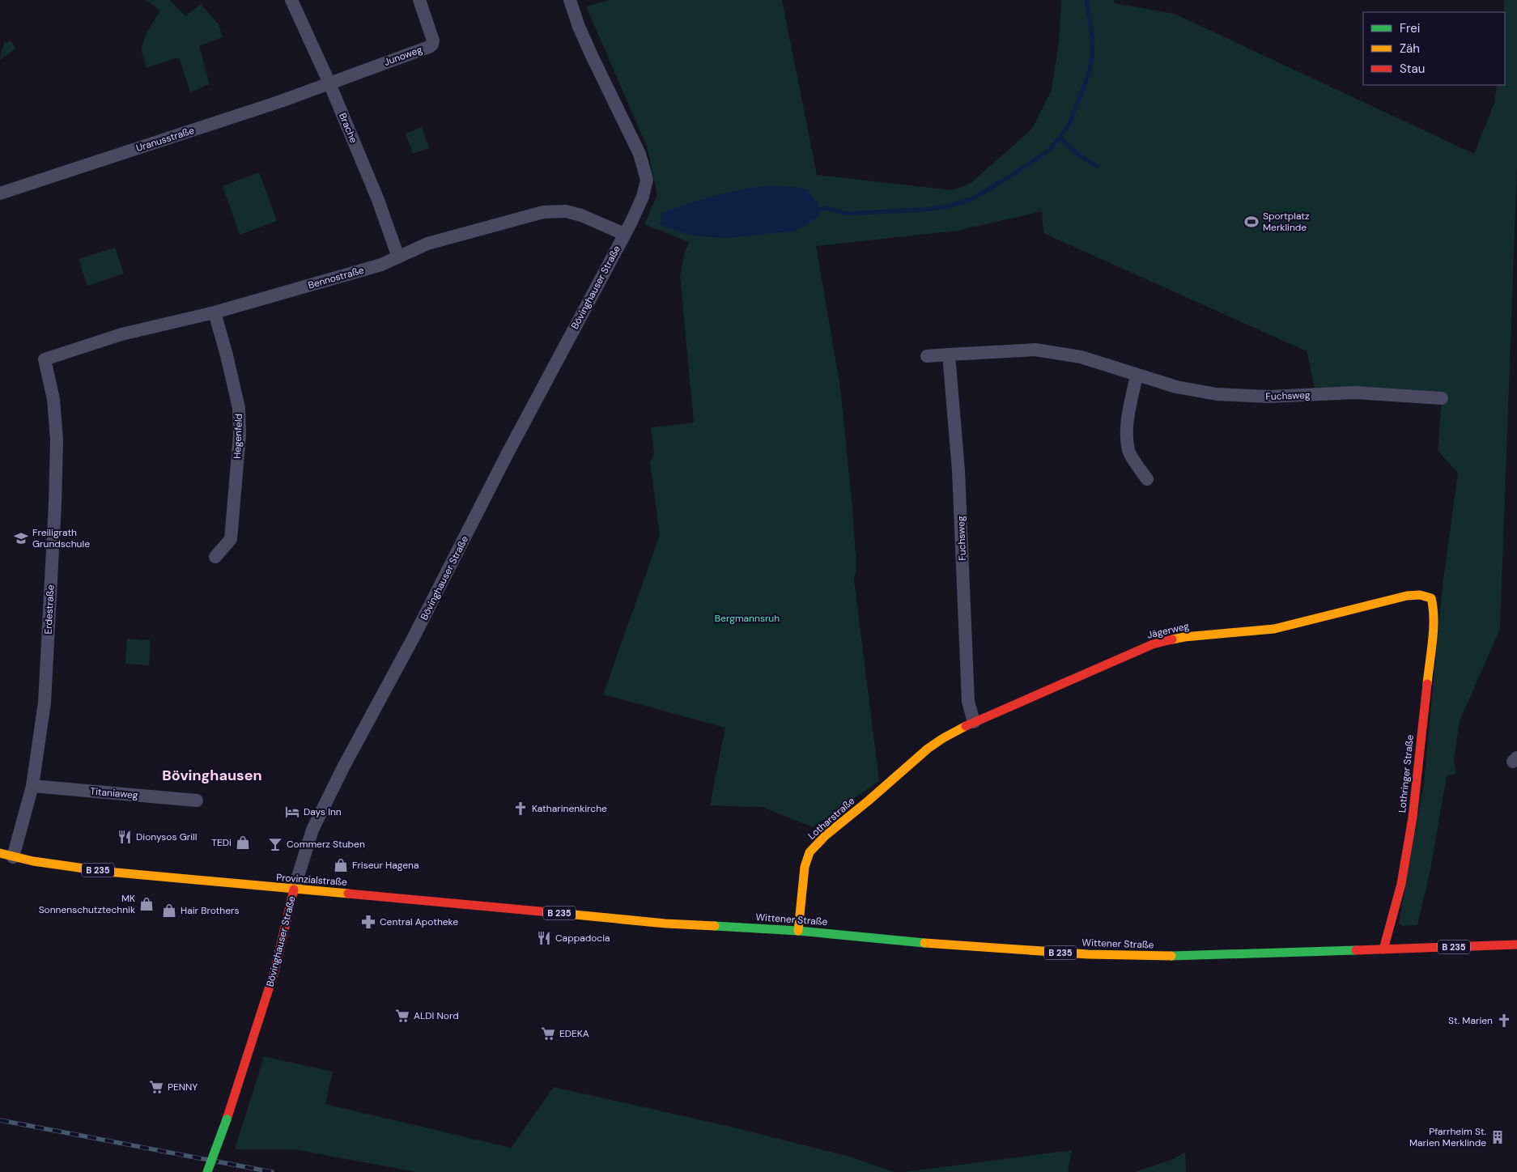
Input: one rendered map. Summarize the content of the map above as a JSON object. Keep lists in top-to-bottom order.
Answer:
{
  "streets": {
    "main road": [
      "Bövinghauser Straße",
      "Jägerweg",
      "Lothringer Straße",
      "Lotharstraße",
      "B 235",
      "Provinzialstraße",
      "Wittener Straße"
    ],
    "street": [
      "Junoweg",
      "Brache",
      "Uranusstraße",
      "Bennostraße",
      "Fuchsweg",
      "Hegenfeld",
      "Erdestraße",
      "Titaniaweg"
    ]
  },
  "crossings": [
    ["Junoweg", "Brache"],
    ["Junoweg", "Uranusstraße"],
    ["Brache", "Uranusstraße"],
    ["Brache", "Bennostraße"],
    ["Bennostraße", "Bövinghauser Straße"],
    ["Bennostraße", "Hegenfeld"],
    ["Bennostraße", "Erdestraße"],
    ["Bövinghauser Straße", "Provinzialstraße"],
    ["Fuchsweg", "Jägerweg"],
    ["Erdestraße", "Titaniaweg"],
    ["Erdestraße", "Provinzialstraße"],
    ["Jägerweg", "Lothringer Straße"],
    ["Jägerweg", "Lotharstraße"],
    ["Lothringer Straße", "Wittener Straße"],
    ["Lotharstraße", "Wittener Straße"],
    ["Provinzialstraße", "Wittener Straße"]
  ],
  "districts": ["Bövinghausen"],
  "parks": ["Bergmannsruh"],
  "places": {
    "sports": ["Sportplatz Merklinde"],
    "school or university": ["Freiligrath Grundschule"],
    "church": ["Katharinenkirche", "St. Marien"],
    "hotel": ["Days Inn"],
    "restaurant": ["Dionysos Grill", "Cappadocia"],
    "shop": [
      "TEDi",
      "Friseur Hagena",
      "MK Sonnenschutztechnik",
      "Hair Brothers"
    ],
    "bar": ["Commerz Stuben"],
    "pharmacy": ["Central Apotheke"],
    "supermarket": ["ALDI Nord", "EDEKA", "PENNY"],
    "building": ["Pfarrheim St. Marien Merklinde"]
  },
  "legend": ["Frei", "Zäh", "Stau"]
}
